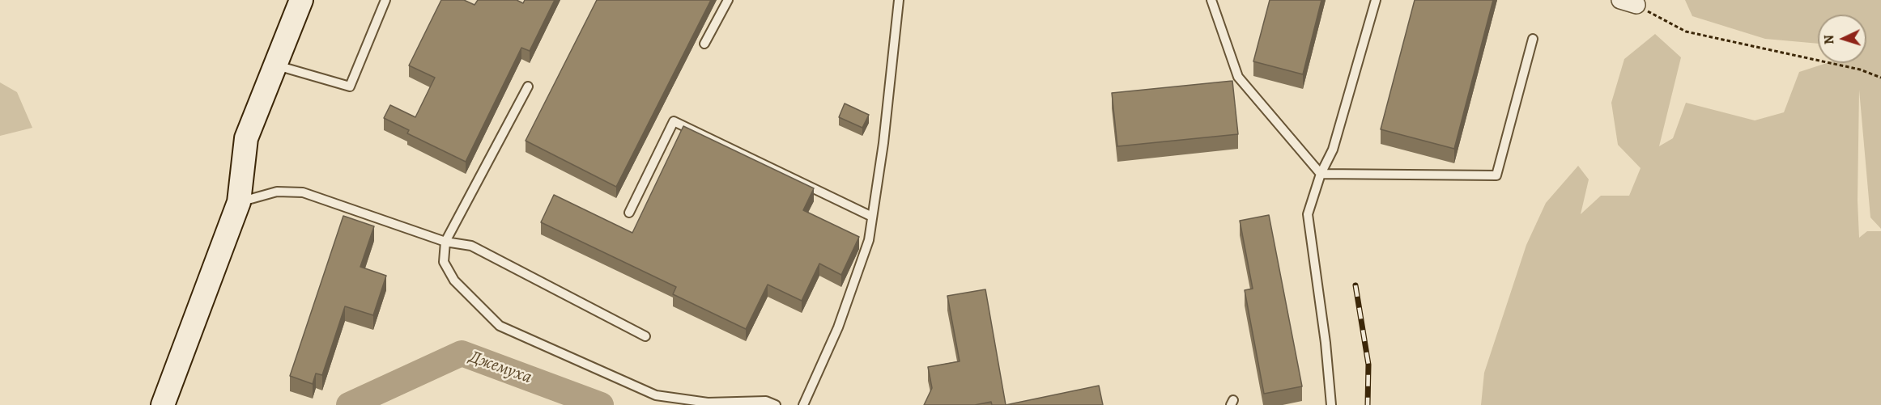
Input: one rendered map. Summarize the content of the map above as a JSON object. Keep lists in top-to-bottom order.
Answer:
{
  "water": ["Джемуха"],
  "north": "left"
}
